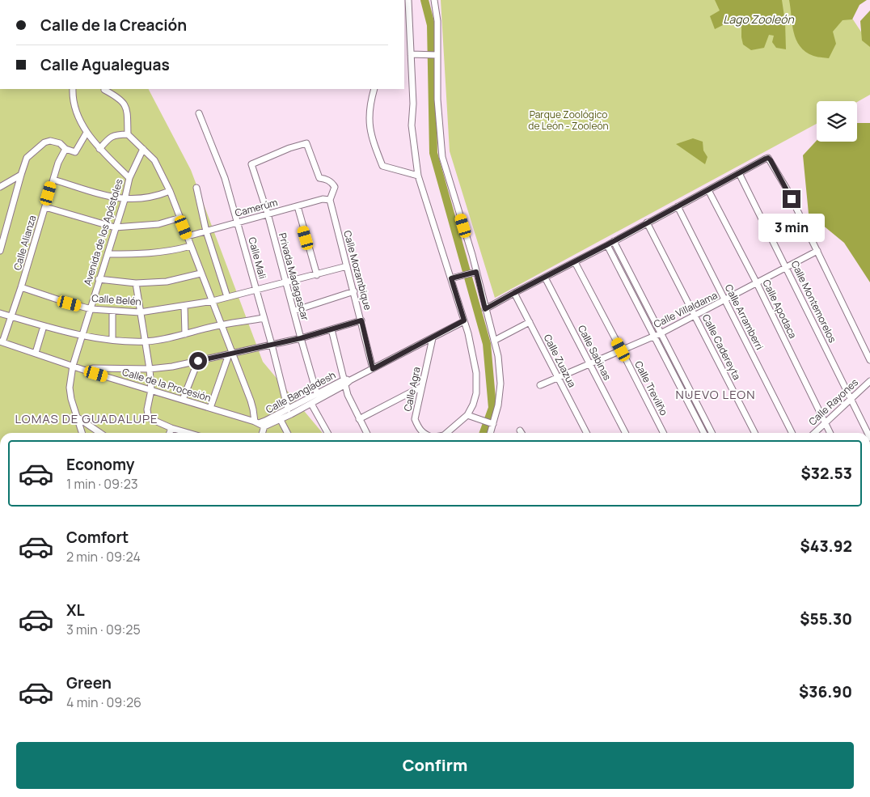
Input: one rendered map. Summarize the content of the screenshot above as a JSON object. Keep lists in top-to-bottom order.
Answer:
{
  "streets": {
    "street": [
      "Camerúm",
      "Avenida de los Apóstoles",
      "Calle Alianza",
      "Calle Mali",
      "Calle Mozambique",
      "Privada Madagascar",
      "Calle Belén",
      "Calle Montemorelos",
      "Calle Apodaca",
      "Calle Villaldama",
      "Calle Arramberri",
      "Calle Cadereyta",
      "Calle Sabinas",
      "Calle Zuazua",
      "Calle de la Procesión",
      "Calle Trevilño",
      "Calle Agra",
      "Calle Bangladesh",
      "Calle Rayones"
    ]
  },
  "crossings": [
    ["Camerúm", "Calle Mali"],
    ["Camerúm", "Calle Mozambique"],
    ["Camerúm", "Privada Madagascar"],
    ["Avenida de los Apóstoles", "Calle Belén"],
    ["Avenida de los Apóstoles", "Calle de la Procesión"],
    ["Calle Alianza", "Calle Belén"],
    ["Calle Alianza", "Calle de la Procesión"],
    ["Calle Mali", "Calle Belén"],
    ["Calle Mali", "Calle Bangladesh"],
    ["Calle Mozambique", "Privada Madagascar"],
    ["Calle Mozambique", "Calle Belén"],
    ["Calle Mozambique", "Calle Bangladesh"],
    ["Privada Madagascar", "Calle Belén"],
    ["Privada Madagascar", "Calle Bangladesh"],
    ["Calle Montemorelos", "Calle Villaldama"],
    ["Calle Montemorelos", "Calle Rayones"],
    ["Calle Apodaca", "Calle Villaldama"],
    ["Calle Apodaca", "Calle Rayones"],
    ["Calle Villaldama", "Calle Arramberri"],
    ["Calle Villaldama", "Calle Cadereyta"],
    ["Calle Villaldama", "Calle Sabinas"],
    ["Calle Villaldama", "Calle Zuazua"],
    ["Calle Villaldama", "Calle Trevilño"],
    ["Calle de la Procesión", "Calle Bangladesh"],
    ["Calle Agra", "Calle Bangladesh"]
  ],
  "districts": ["NUEVO LEON", "LOMAS DE GUADALUPE"],
  "water": ["Lago Zooleón"],
  "parks": ["Parque Zoológico de León - Zooleón"],
  "page": {
    "banner": ["Calle de la Creación", "Calle Agualeguas"],
    "bubble": "3 min",
    "list": [
      {
        "name": "Economy",
        "note": "1 min · 09:23",
        "value": "$32.53"
      },
      {
        "name": "Comfort",
        "note": "2 min · 09:24",
        "value": "$43.92"
      },
      {
        "name": "XL",
        "note": "3 min · 09:25",
        "value": "$55.30"
      },
      {
        "name": "Green",
        "note": "4 min · 09:26",
        "value": "$36.90"
      }
    ],
    "buttons": "Confirm"
  }
}
